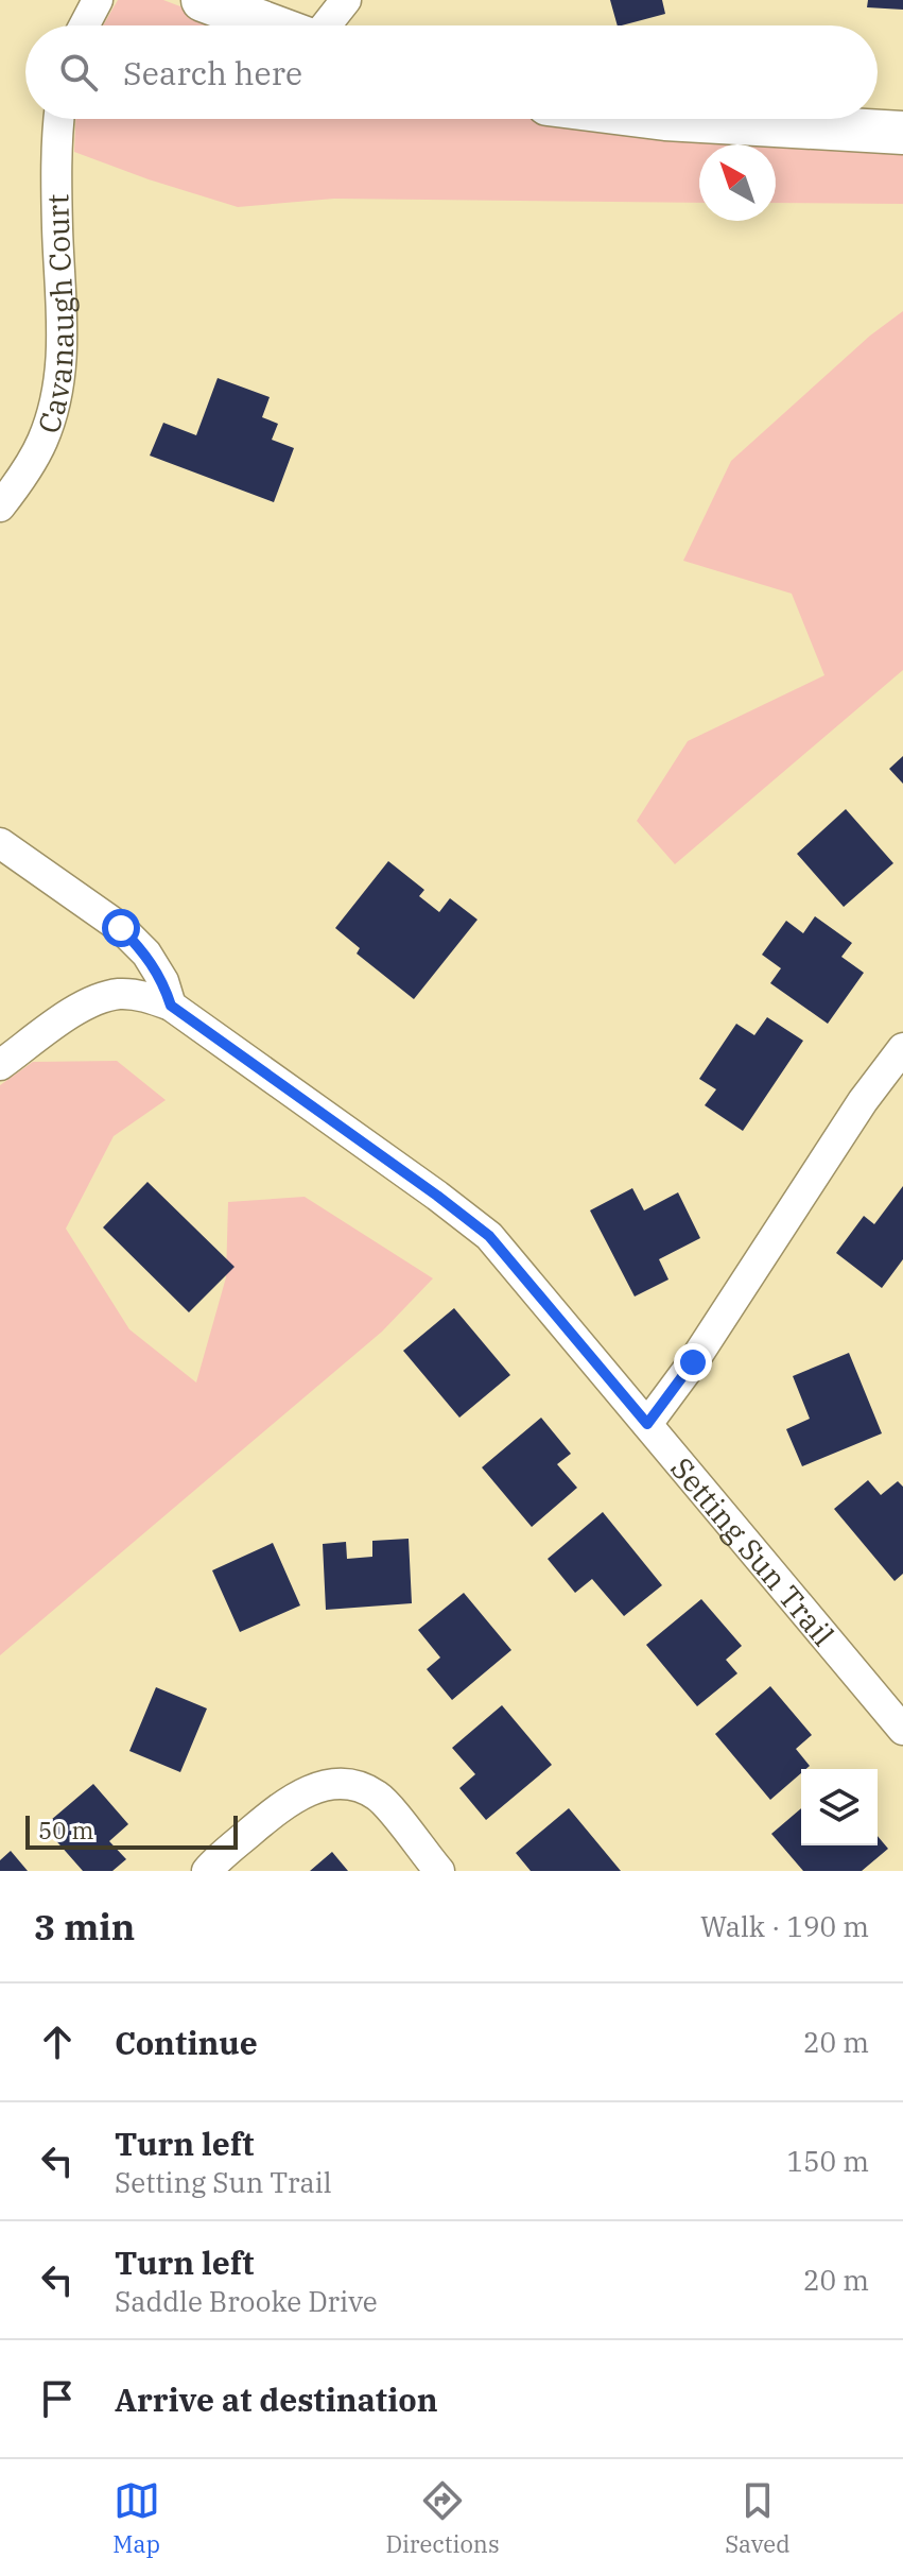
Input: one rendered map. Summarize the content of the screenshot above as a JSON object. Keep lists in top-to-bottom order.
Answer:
{
  "streets": {
    "street": ["Cavanaugh Court", "Setting Sun Trail"]
  },
  "scale_bar": "50 m",
  "north": "top left",
  "page": {
    "search": "Search here",
    "scale": "50 m",
    "heading": ["3 min", "Walk · 190 m"],
    "list": [
      ["Continue", "20 m"],
      ["Turn left", "Setting Sun Trail", "150 m"],
      ["Turn left", "Saddle Brooke Drive", "20 m"],
      "Arrive at destination"
    ],
    "nav": ["Map", "Directions", "Saved"]
  }
}
